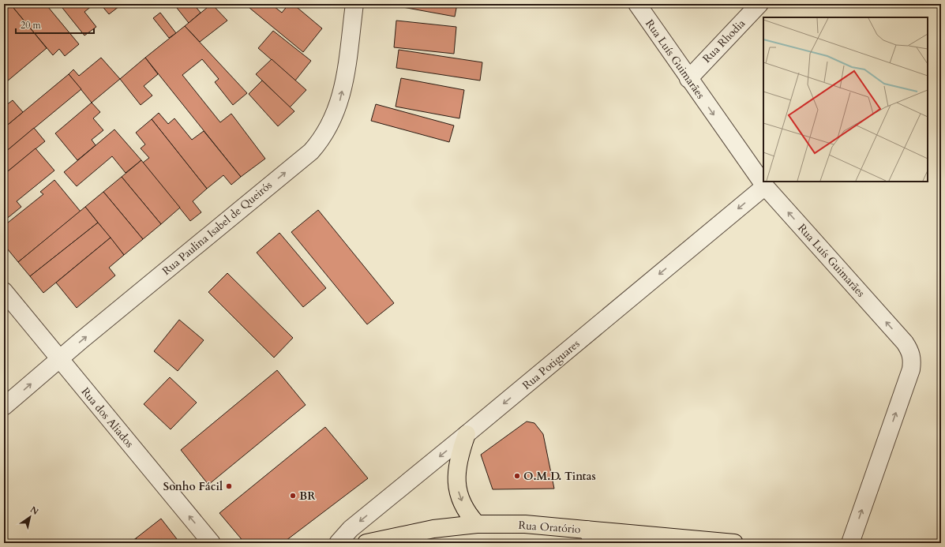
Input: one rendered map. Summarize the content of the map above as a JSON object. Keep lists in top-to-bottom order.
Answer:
{
  "streets": {
    "main road": ["Rua Oratório"],
    "street": [
      "Rua Rhodia",
      "Rua Luís Guimarães",
      "Rua Paulina Isabel de Queirós",
      "Rua Potiguares",
      "Rua dos Aliados"
    ]
  },
  "crossings": [
    ["Rua Rhodia", "Rua Luís Guimarães"],
    ["Rua Luís Guimarães", "Rua Potiguares"],
    ["Rua Paulina Isabel de Queirós", "Rua dos Aliados"]
  ],
  "one_way": ["Rua Paulina Isabel de Queirós", "Rua Potiguares", "Rua dos Aliados"],
  "places": ["O.M.D. Tintas", "Sonho Fácil", "BR"],
  "scale_bar": "20 m",
  "north": "top right"
}
